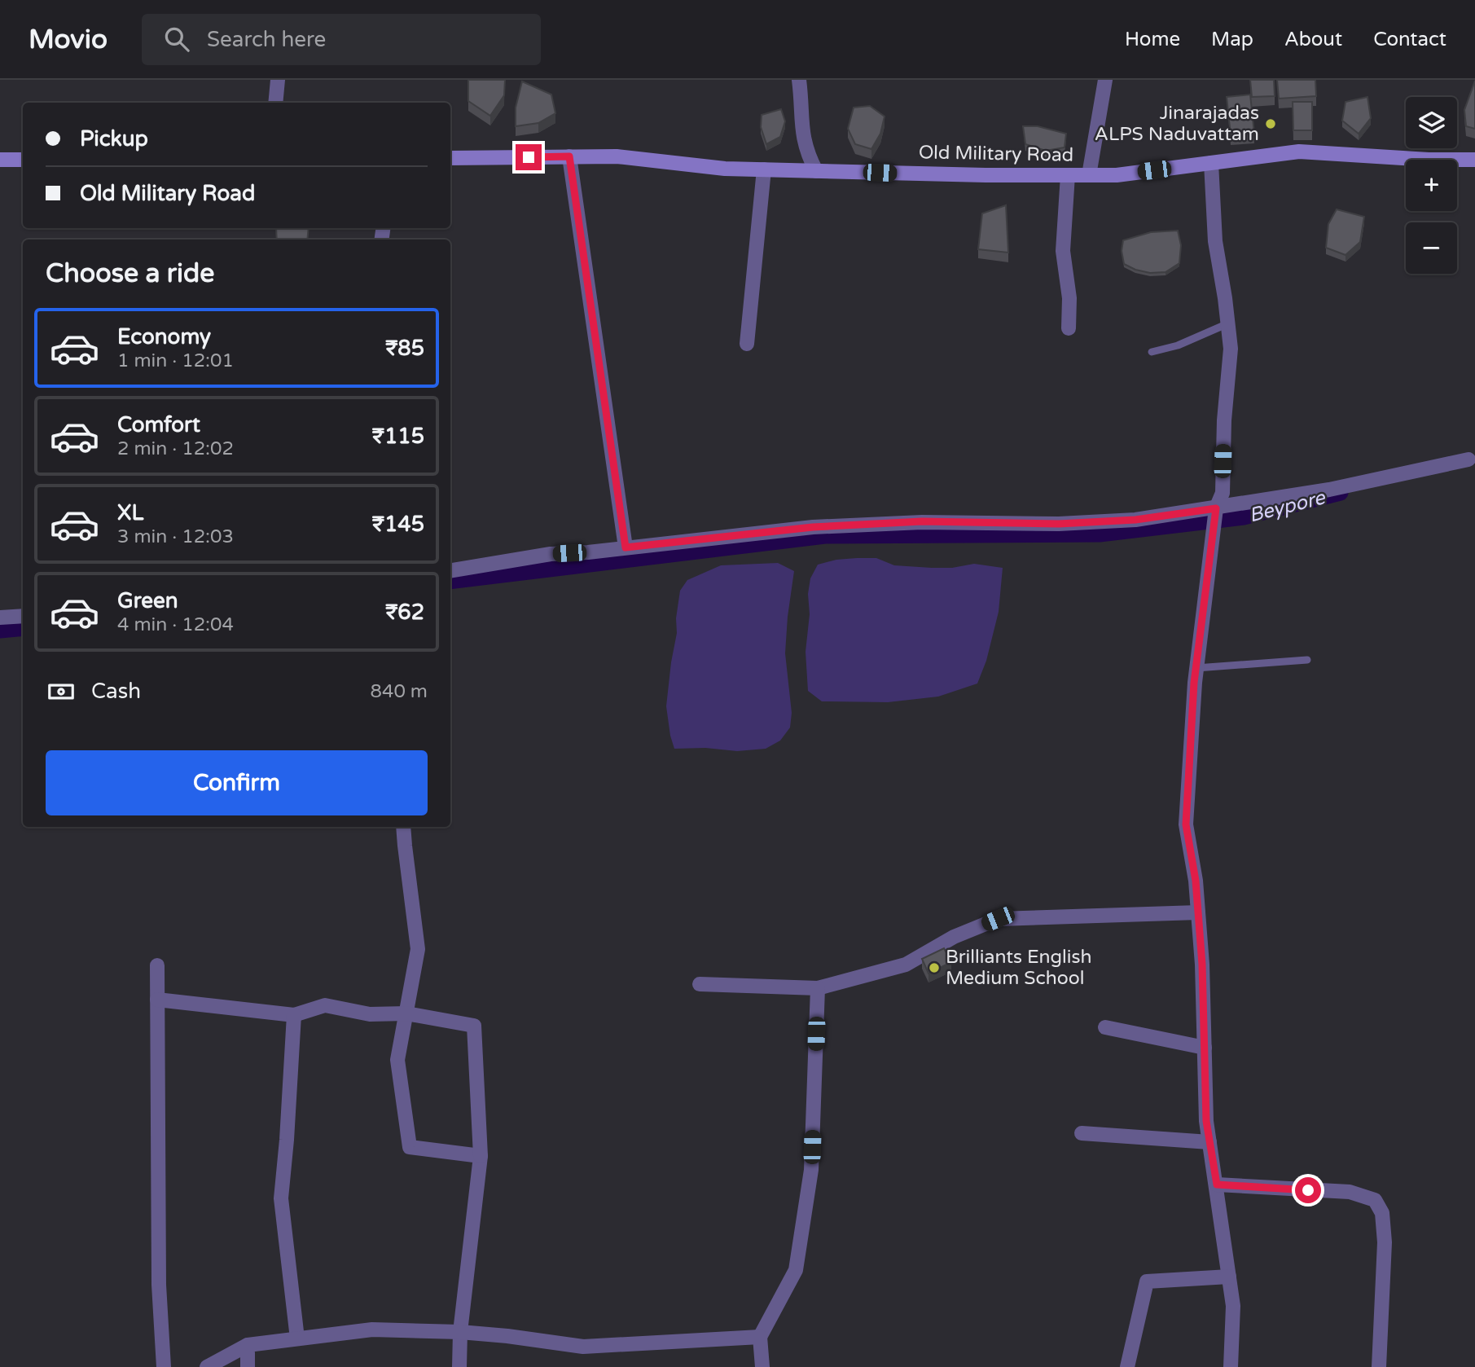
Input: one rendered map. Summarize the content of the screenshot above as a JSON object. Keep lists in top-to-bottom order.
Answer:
{
  "streets": {
    "main road": ["Old Military Road"]
  },
  "water": ["Beypore"],
  "places": ["Jinarajadas ALPS Naduvattam", "Brilliants English Medium School"],
  "page": {
    "header": "Movio",
    "search": "Search here",
    "nav": [
      "Home",
      "Map",
      "About",
      "Contact"
    ],
    "map_buttons": ["+", "−"],
    "banner": ["Pickup", "Old Military Road"],
    "heading": "Choose a ride",
    "list": [
      {
        "name": "Economy",
        "note": "1 min · 12:01",
        "value": "₹85"
      },
      {
        "name": "Comfort",
        "note": "2 min · 12:02",
        "value": "₹115"
      },
      {
        "name": "XL",
        "note": "3 min · 12:03",
        "value": "₹145"
      },
      {
        "name": "Green",
        "note": "4 min · 12:04",
        "value": "₹62"
      }
    ],
    "pay": ["Cash", "840 m"],
    "buttons": "Confirm"
  }
}
